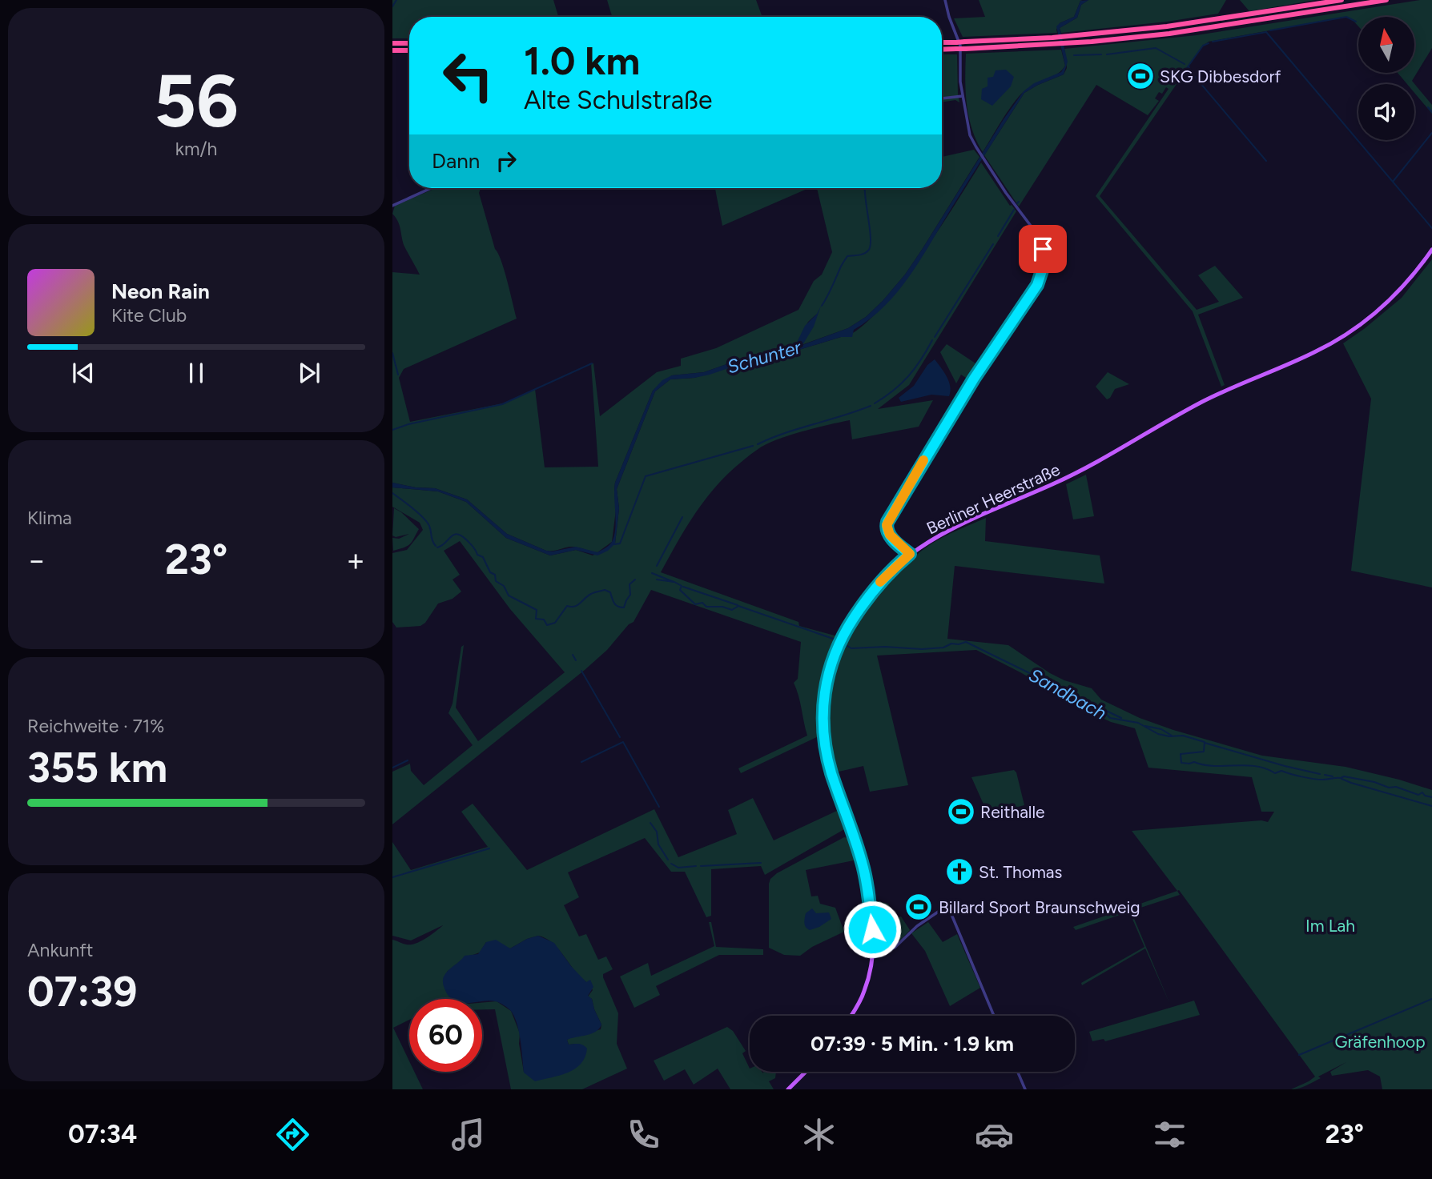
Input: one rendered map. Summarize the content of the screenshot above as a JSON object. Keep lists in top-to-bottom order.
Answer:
{
  "streets": {
    "main road": ["Berliner Heerstraße"]
  },
  "water": ["Schunter", "Sandbach"],
  "parks": ["Im Lah", "Gräfenhoop"],
  "places": {
    "sports": ["SKG Dibbesdorf", "Reithalle", "Billard Sport Braunschweig"],
    "church": ["St. Thomas"]
  },
  "north": "top",
  "page": {
    "tile": [
      ["56", "km/h"],
      "Klima",
      ["Reichweite · 71%", "355 km"],
      ["Ankunft", "07:39"]
    ],
    "turn": ["1.0 km", "Alte Schulstraße"],
    "then": "Dann",
    "song": ["Neon Rain", "Kite Club"],
    "heat": ["−", "23°", "+"],
    "limit": "60",
    "trip": "07:39 · 5 Min. · 1.9 km",
    "tabs": ["07:34", "23°"]
  }
}
